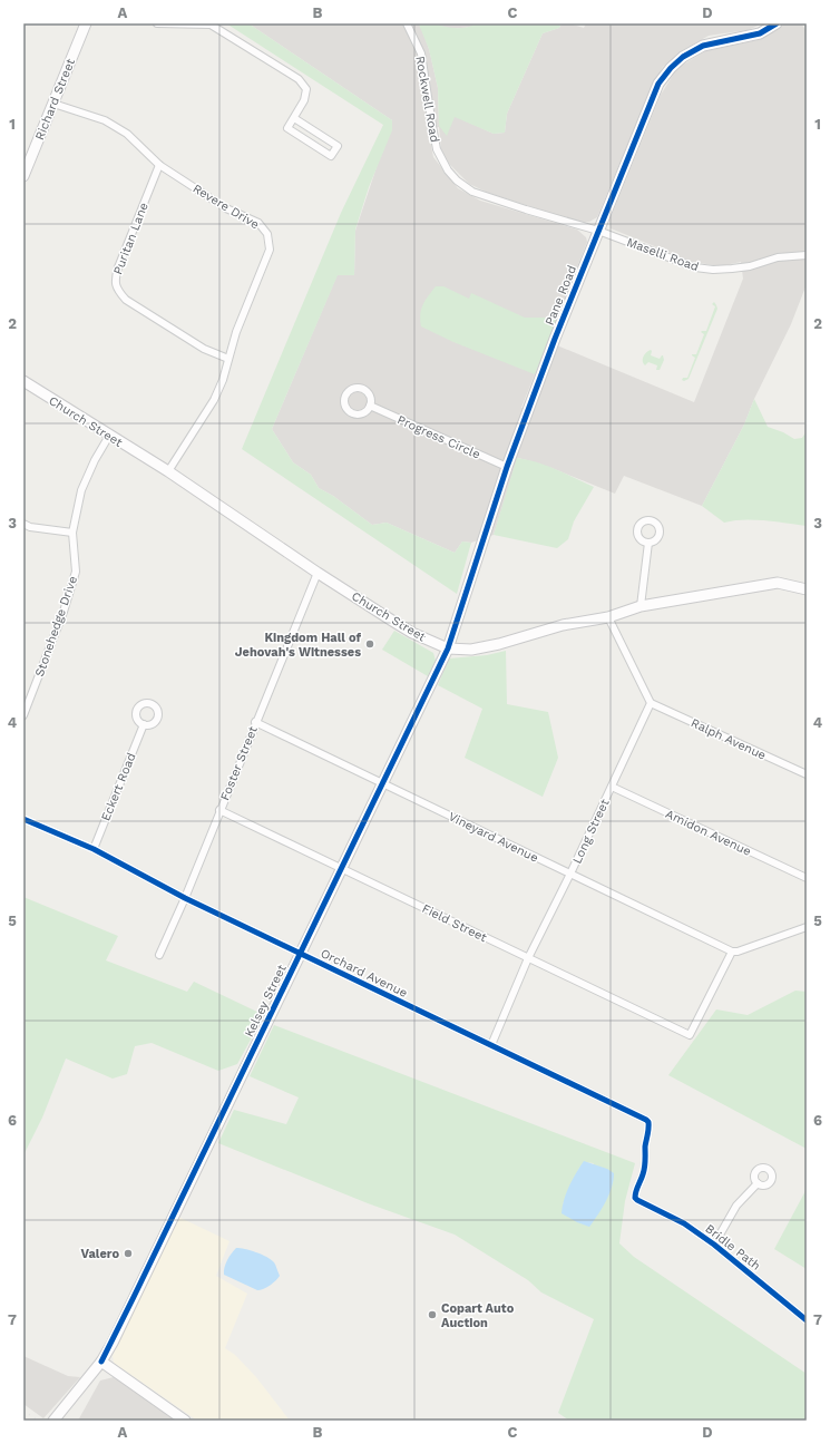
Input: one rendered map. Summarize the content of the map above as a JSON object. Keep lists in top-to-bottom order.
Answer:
{
  "streets": {
    "street": [
      "Richard Street",
      "Rockwell Road",
      "Revere Drive",
      "Puritan Lane",
      "Maselli Road",
      "Pane Road",
      "Church Street",
      "Progress Circle",
      "Stonehedge Drive",
      "Ralph Avenue",
      "Foster Street",
      "Eckert Road",
      "Long Street",
      "Amidon Avenue",
      "Vineyard Avenue",
      "Field Street",
      "Orchard Avenue",
      "Kelsey Street",
      "Bridle Path"
    ]
  },
  "crossings": [
    ["Richard Street", "Revere Drive"],
    ["Rockwell Road", "Maselli Road"],
    ["Rockwell Road", "Pane Road"],
    ["Revere Drive", "Puritan Lane"],
    ["Revere Drive", "Church Street"],
    ["Maselli Road", "Pane Road"],
    ["Pane Road", "Church Street"],
    ["Pane Road", "Progress Circle"],
    ["Pane Road", "Kelsey Street"],
    ["Church Street", "Stonehedge Drive"],
    ["Church Street", "Foster Street"],
    ["Church Street", "Kelsey Street"],
    ["Ralph Avenue", "Long Street"],
    ["Foster Street", "Vineyard Avenue"],
    ["Foster Street", "Field Street"],
    ["Foster Street", "Orchard Avenue"],
    ["Eckert Road", "Orchard Avenue"],
    ["Long Street", "Amidon Avenue"],
    ["Long Street", "Vineyard Avenue"],
    ["Long Street", "Field Street"],
    ["Long Street", "Orchard Avenue"],
    ["Vineyard Avenue", "Field Street"],
    ["Vineyard Avenue", "Kelsey Street"],
    ["Field Street", "Kelsey Street"],
    ["Orchard Avenue", "Kelsey Street"],
    ["Orchard Avenue", "Bridle Path"]
  ],
  "places": ["Kingdom Hall of Jehovah's Witnesses", "Valero", "Copart Auto Auction"],
  "grid": {
    "columns": [
      "A",
      "B",
      "C",
      "D"
    ],
    "rows": [
      "1",
      "2",
      "3",
      "4",
      "5",
      "6",
      "7"
    ]
  }
}
